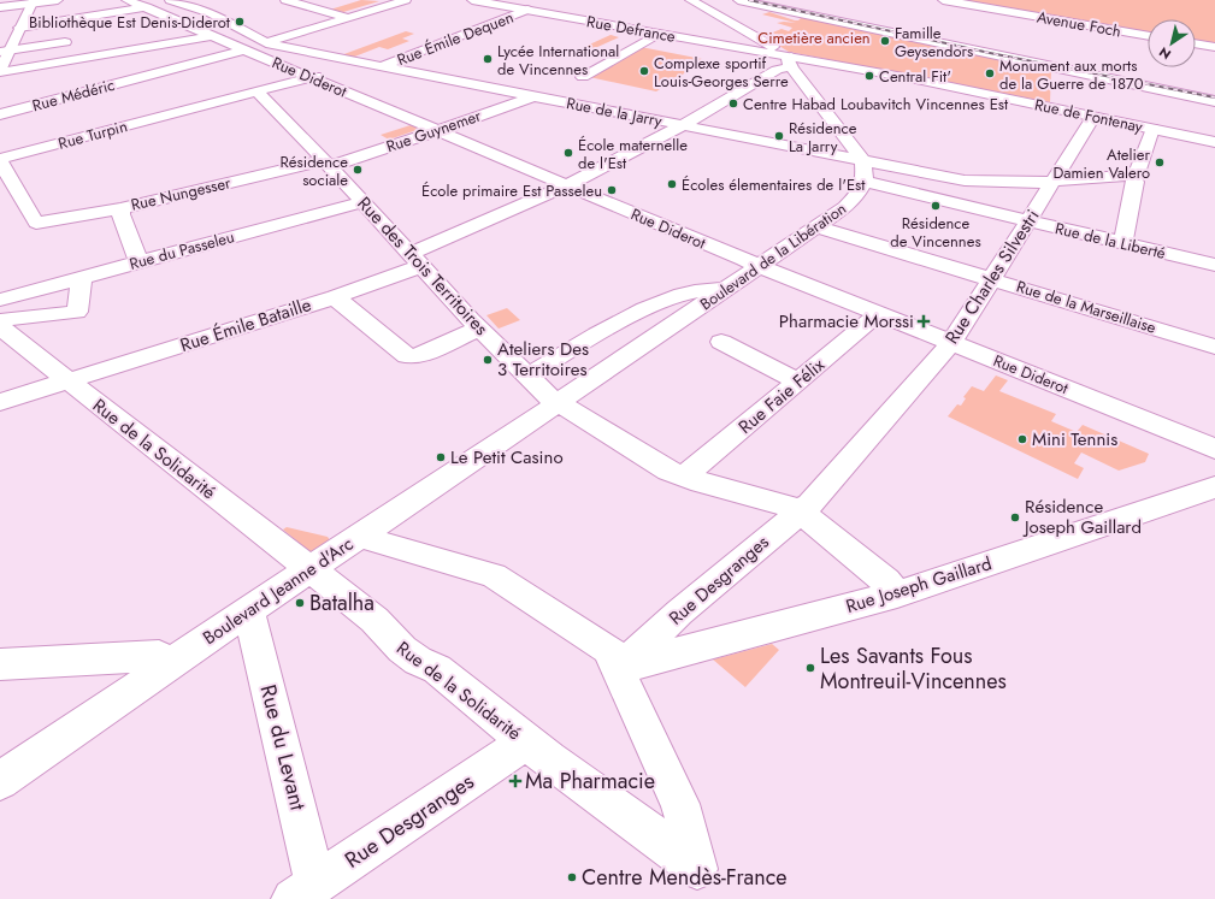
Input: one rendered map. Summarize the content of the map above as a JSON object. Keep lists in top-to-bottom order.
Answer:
{
  "streets": {
    "street": [
      "Avenue Foch",
      "Rue Defrance",
      "Rue Émile Dequen",
      "Rue Diderot",
      "Rue Médéric",
      "Rue de la Jarry",
      "Rue de Fontenay",
      "Rue Guynemer",
      "Rue Turpin",
      "Rue Nungesser",
      "Rue de la Liberté",
      "Rue du Passeleu",
      "Boulevard de la Libération",
      "Rue des Trois Territoires",
      "Rue Charles Silvestri",
      "Rue de la Marseillaise",
      "Rue Émile Bataille",
      "Rue Faie Félix",
      "Rue de la Solidarité",
      "Rue Desgranges",
      "Rue Joseph Gaillard",
      "Boulevard Jeanne d'Arc",
      "Rue du Levant"
    ]
  },
  "crossings": [
    ["Rue Defrance", "Rue Émile Dequen"],
    ["Rue Defrance", "Rue de Fontenay"],
    ["Rue Defrance", "Rue Émile Bataille"],
    ["Rue Émile Dequen", "Rue de la Jarry"],
    ["Rue Diderot", "Rue Médéric"],
    ["Rue Diderot", "Rue Guynemer"],
    ["Rue Diderot", "Rue Turpin"],
    ["Rue Diderot", "Boulevard de la Libération"],
    ["Rue Diderot", "Rue Charles Silvestri"],
    ["Rue Diderot", "Rue Émile Bataille"],
    ["Rue Diderot", "Rue Faie Félix"],
    ["Rue de la Jarry", "Rue Guynemer"],
    ["Rue de la Jarry", "Rue Turpin"],
    ["Rue de la Jarry", "Rue Charles Silvestri"],
    ["Rue de la Jarry", "Rue Émile Bataille"],
    ["Rue de Fontenay", "Rue Charles Silvestri"],
    ["Rue de Fontenay", "Rue Émile Bataille"],
    ["Rue Guynemer", "Rue Nungesser"],
    ["Rue Guynemer", "Rue des Trois Territoires"],
    ["Rue Turpin", "Rue Nungesser"],
    ["Rue Turpin", "Rue des Trois Territoires"],
    ["Rue Nungesser", "Rue des Trois Territoires"],
    ["Rue de la Liberté", "Boulevard de la Libération"],
    ["Rue de la Liberté", "Rue Charles Silvestri"],
    ["Rue du Passeleu", "Rue des Trois Territoires"],
    ["Boulevard de la Libération", "Rue des Trois Territoires"],
    ["Boulevard de la Libération", "Rue de la Marseillaise"],
    ["Boulevard de la Libération", "Boulevard Jeanne d'Arc"],
    ["Rue des Trois Territoires", "Rue Charles Silvestri"],
    ["Rue des Trois Territoires", "Rue Émile Bataille"],
    ["Rue des Trois Territoires", "Rue Faie Félix"],
    ["Rue des Trois Territoires", "Rue Desgranges"],
    ["Rue des Trois Territoires", "Rue Joseph Gaillard"],
    ["Rue des Trois Territoires", "Boulevard Jeanne d'Arc"],
    ["Rue Charles Silvestri", "Rue de la Marseillaise"],
    ["Rue Charles Silvestri", "Rue Desgranges"],
    ["Rue Émile Bataille", "Rue de la Solidarité"],
    ["Rue de la Solidarité", "Rue Desgranges"],
    ["Rue de la Solidarité", "Rue Joseph Gaillard"],
    ["Rue de la Solidarité", "Boulevard Jeanne d'Arc"],
    ["Rue Desgranges", "Rue Joseph Gaillard"],
    ["Rue Desgranges", "Rue du Levant"],
    ["Boulevard Jeanne d'Arc", "Rue du Levant"]
  ],
  "parks": ["Cimetière ancien"],
  "places": {
    "other": [
      "Bibliothèque Est Denis-Diderot",
      "Famille Geysendors",
      "Lycée International de Vincennes",
      "Complexe sportif Louis-Georges Serre",
      "Monument aux morts de la Guerre de 1870",
      "Central Fit'",
      "Centre Habad Loubavitch Vincennes Est",
      "Résidence La Jarry",
      "École maternelle de l'Est",
      "Atelier Damien Valero",
      "Résidence sociale",
      "Écoles élementaires de l'Est",
      "École primaire Est Passeleu",
      "Résidence de Vincennes",
      "Ateliers Des 3 Territoires",
      "Mini Tennis",
      "Le Petit Casino",
      "Résidence Joseph Gaillard",
      "Batalha",
      "Les Savants Fous Montreuil-Vincennes",
      "Centre Mendès-France"
    ],
    "health": ["Pharmacie Morssi", "Ma Pharmacie"]
  },
  "north": "bottom left"
}
